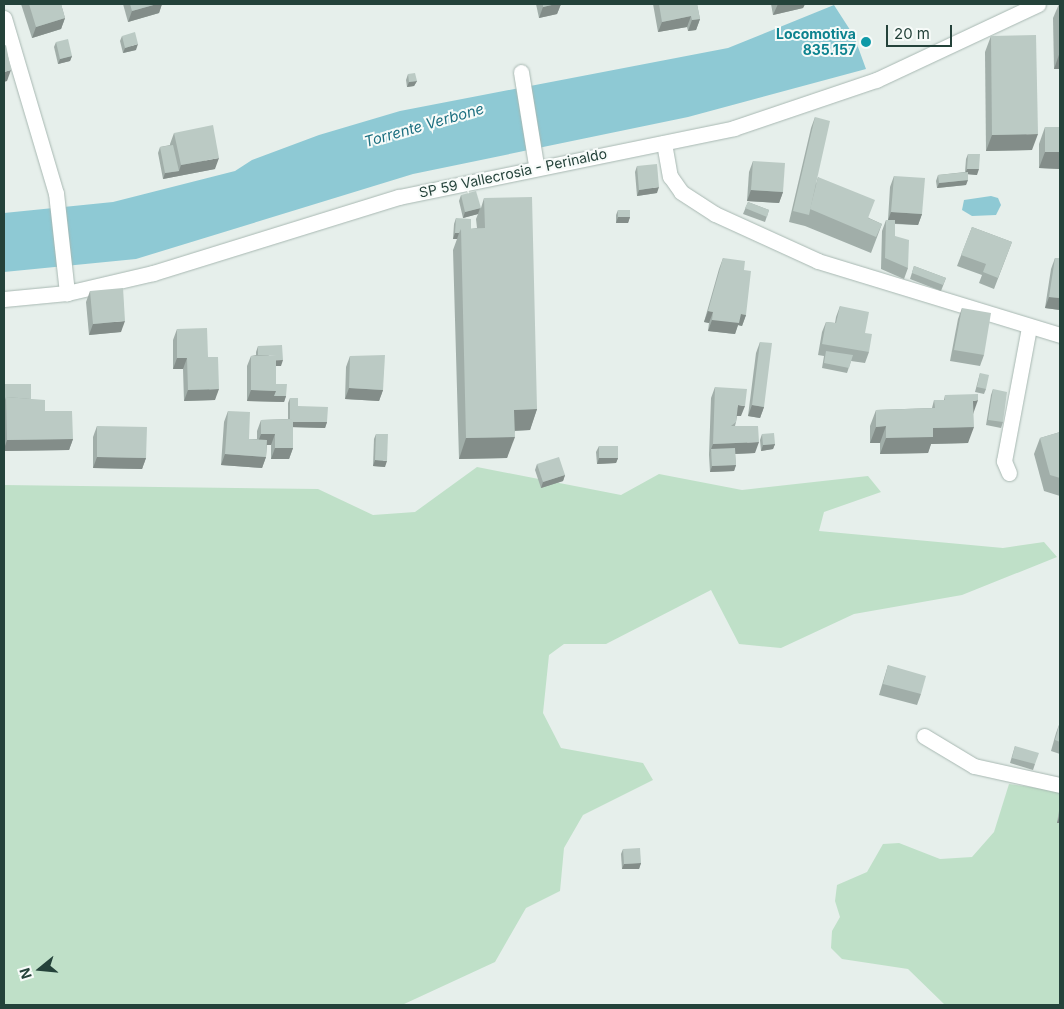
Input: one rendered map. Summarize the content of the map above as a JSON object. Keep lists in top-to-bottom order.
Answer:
{
  "streets": {
    "street": ["SP 59 Vallecrosia - Perinaldo"]
  },
  "water": ["Torrente Verbone"],
  "places": ["Locomotiva 835.157"],
  "scale_bar": "20 m",
  "north": "left"
}
